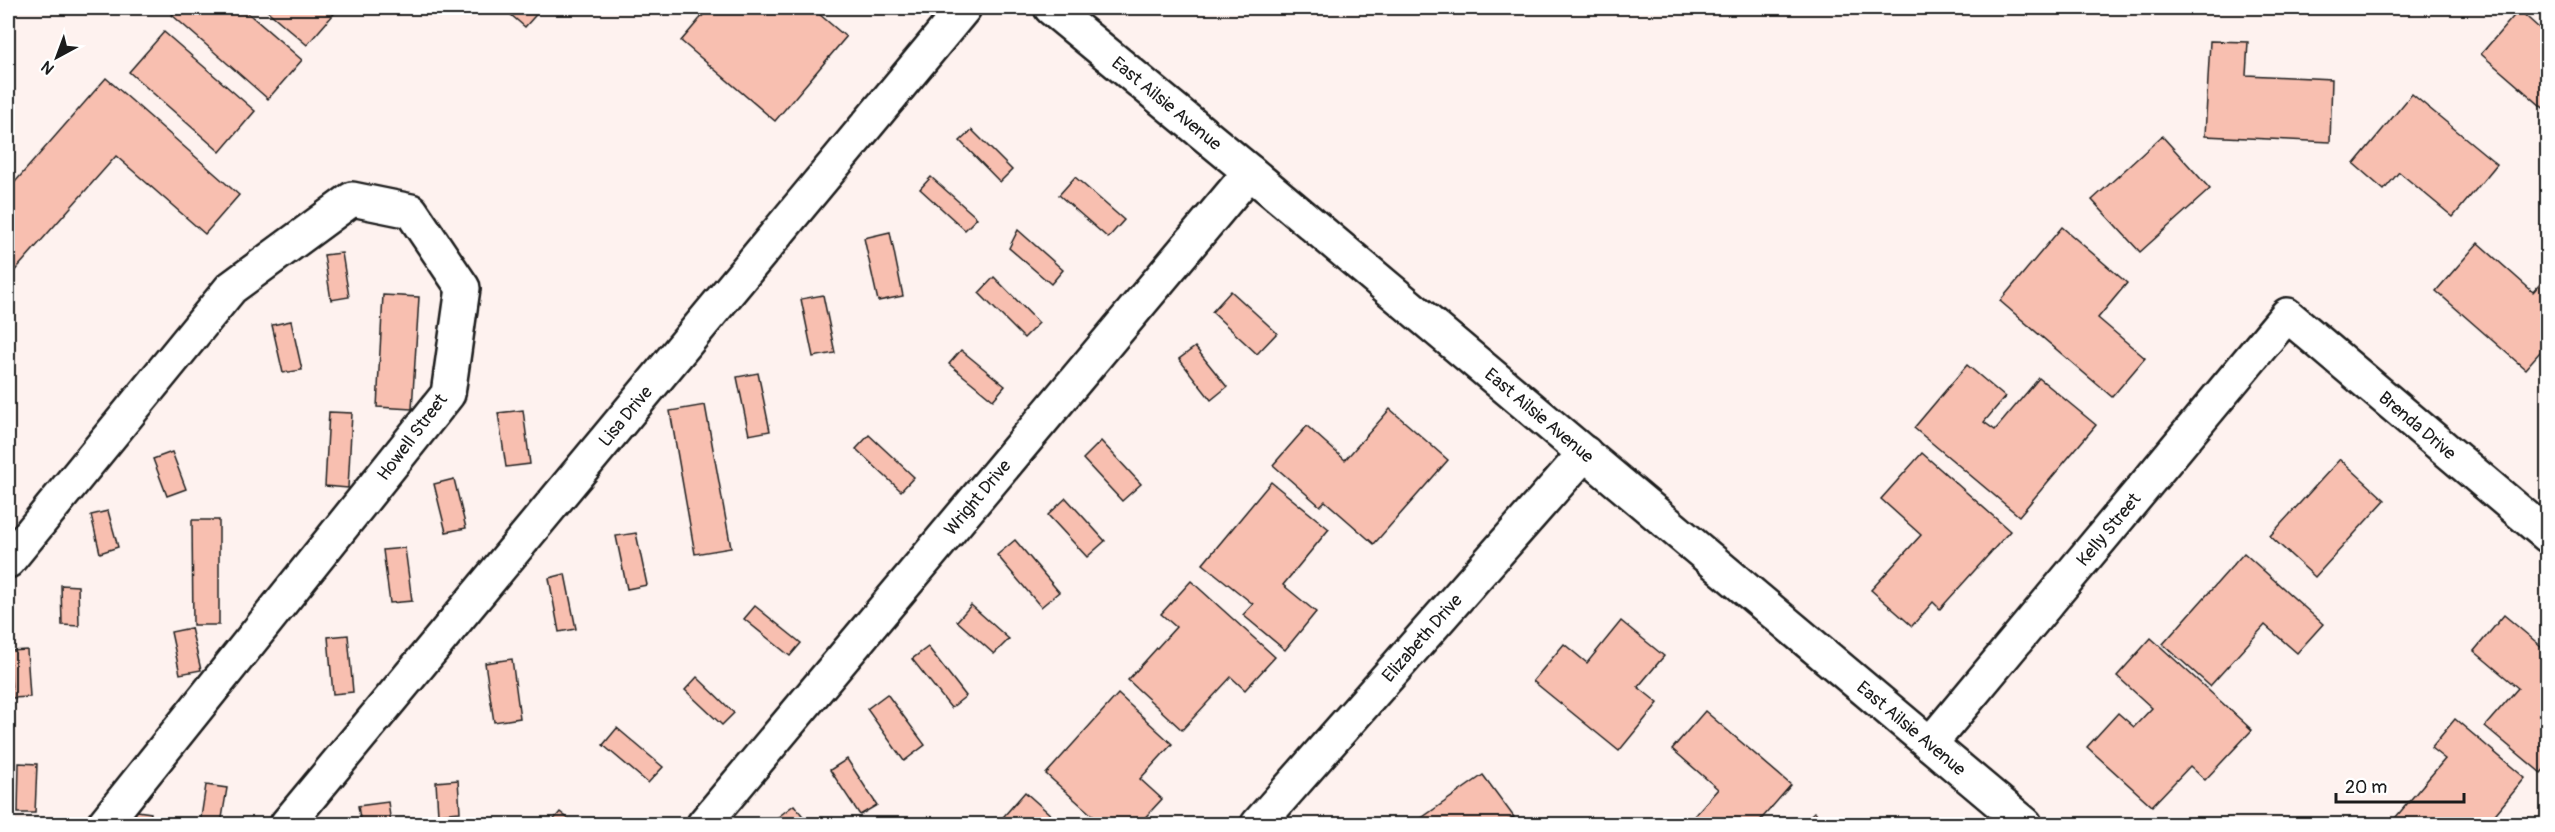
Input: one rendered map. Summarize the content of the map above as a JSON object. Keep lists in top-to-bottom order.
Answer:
{
  "streets": {
    "street": [
      "East Ailsie Avenue",
      "Lisa Drive",
      "Brenda Drive",
      "Howell Street",
      "Wright Drive",
      "Kelly Street",
      "Elizabeth Drive"
    ]
  },
  "crossings": [
    ["East Ailsie Avenue", "Wright Drive"],
    ["East Ailsie Avenue", "Kelly Street"],
    ["East Ailsie Avenue", "Elizabeth Drive"],
    ["Brenda Drive", "Kelly Street"]
  ],
  "scale_bar": "20 m",
  "north": "bottom left"
}
